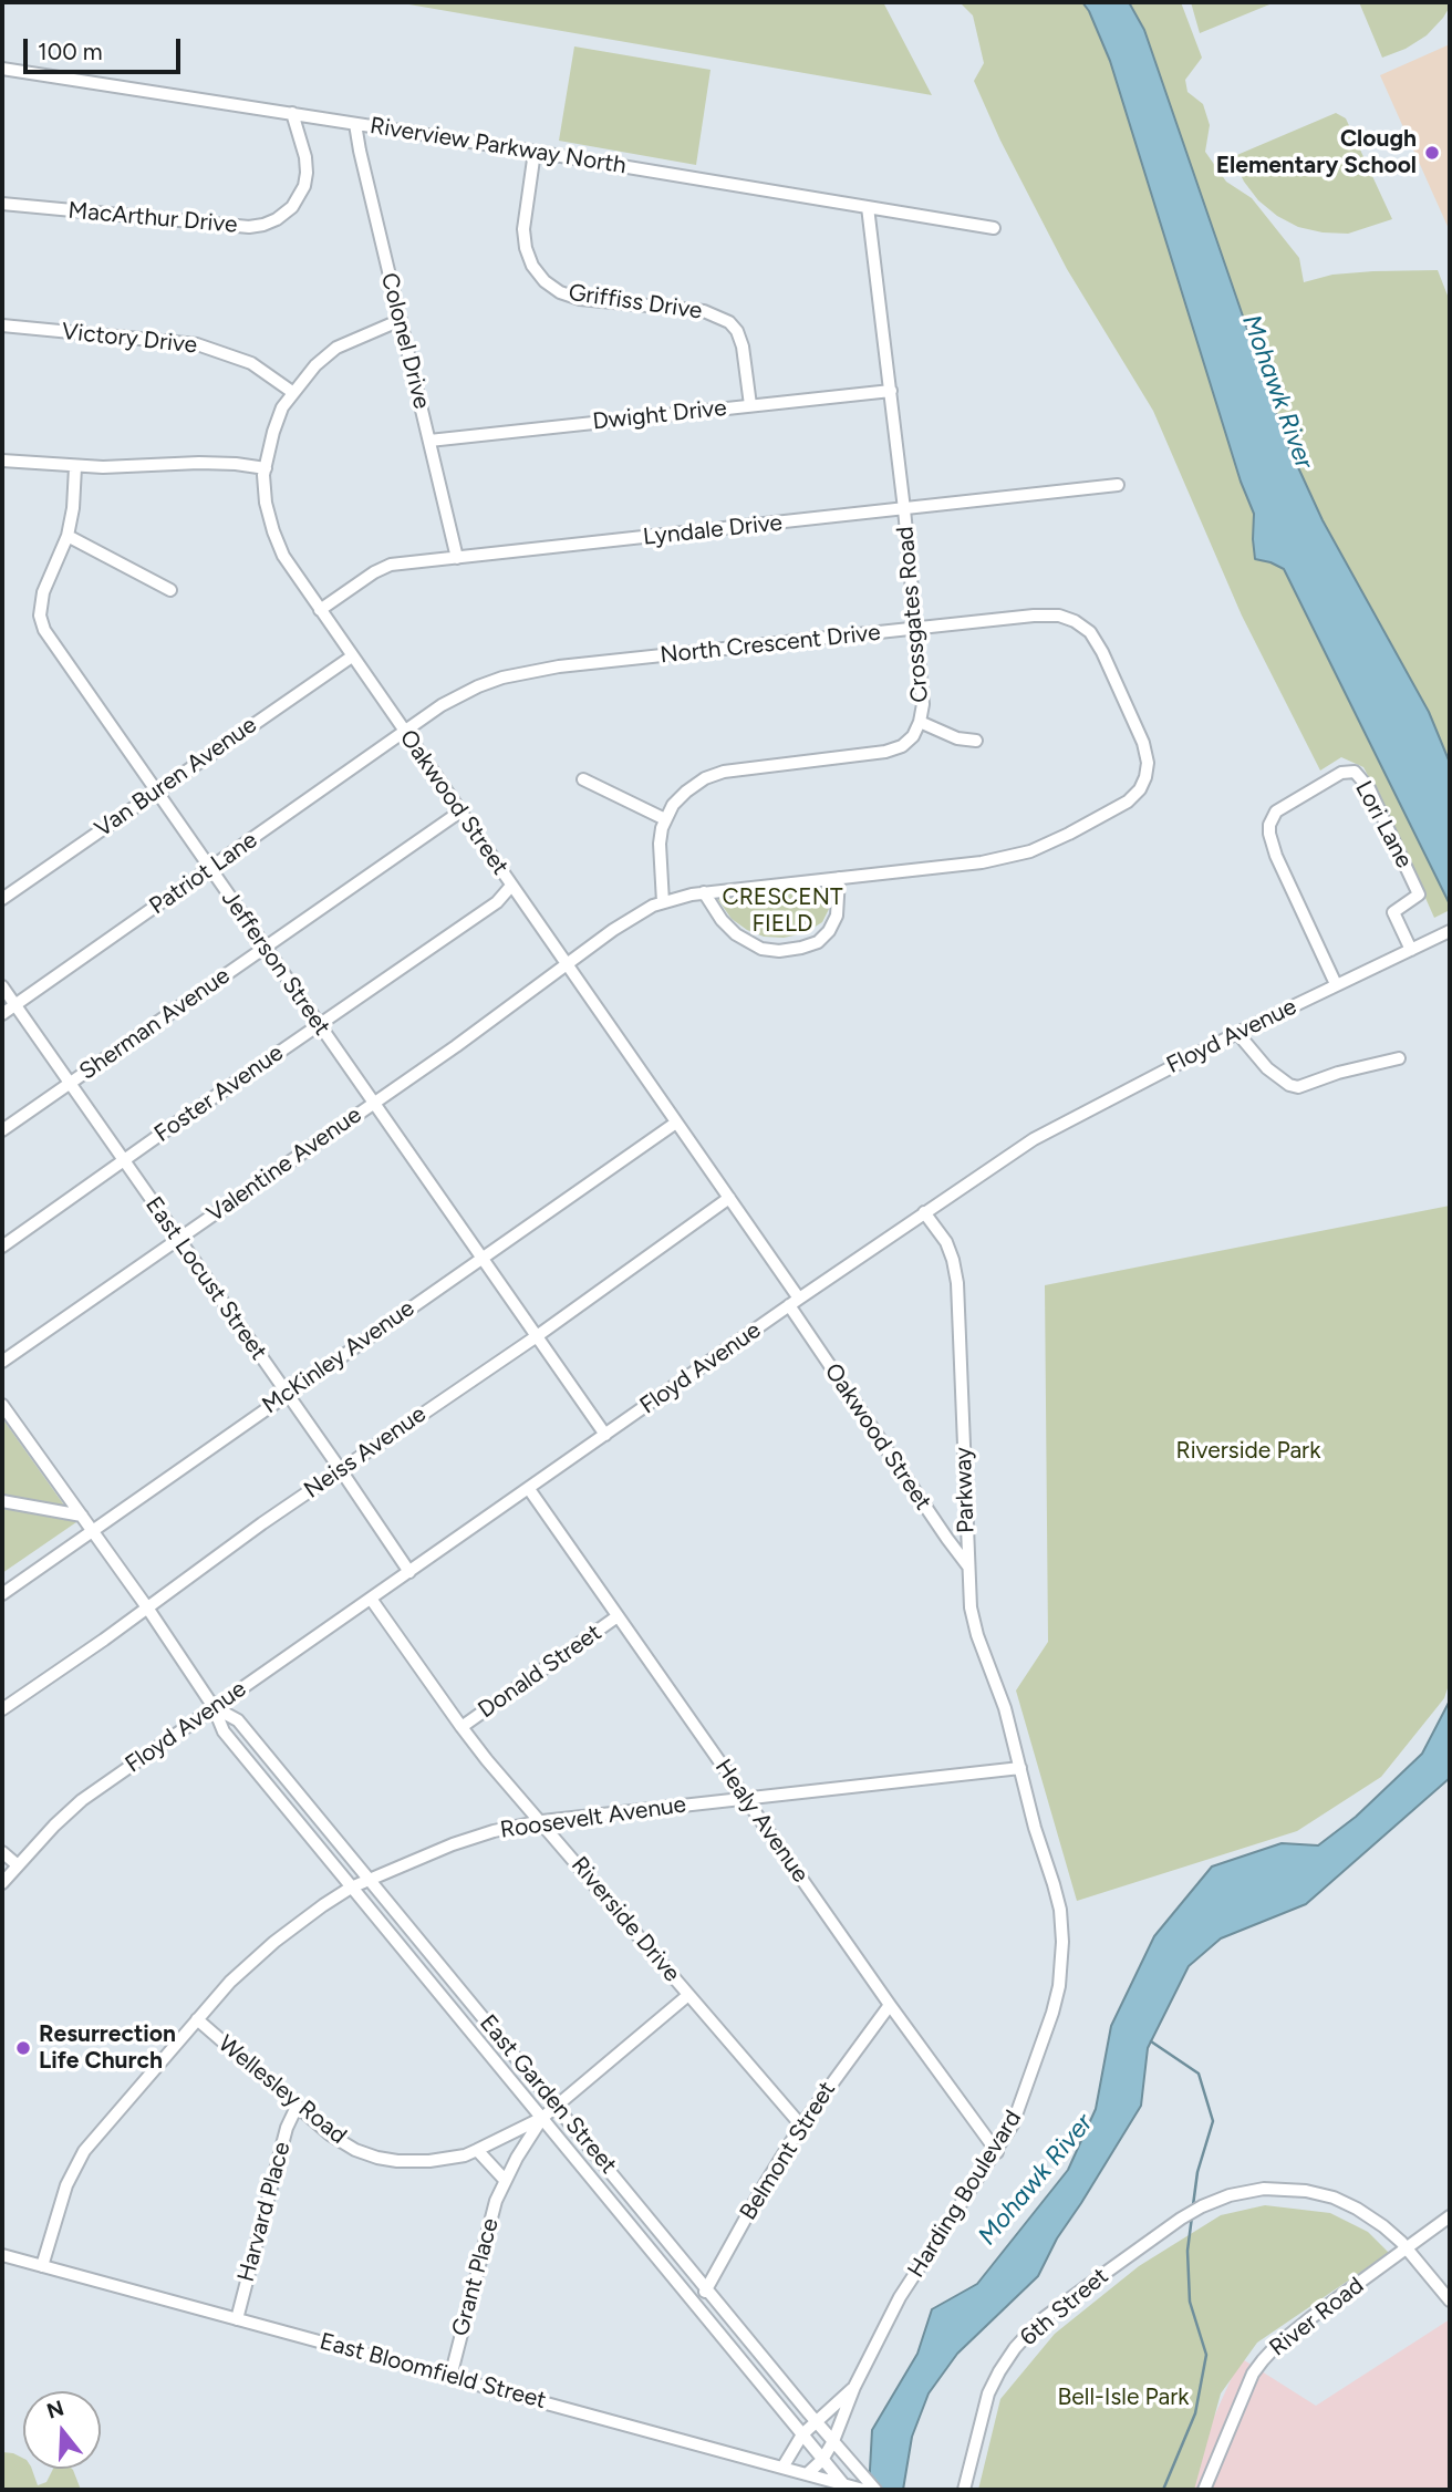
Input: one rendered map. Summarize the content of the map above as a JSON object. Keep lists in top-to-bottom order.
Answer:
{
  "streets": {
    "street": [
      "Riverview Parkway North",
      "MacArthur Drive",
      "Griffiss Drive",
      "Victory Drive",
      "Colonel Drive",
      "Dwight Drive",
      "Lyndale Drive",
      "Crossgates Road",
      "North Crescent Drive",
      "Van Buren Avenue",
      "Oakwood Street",
      "Lori Lane",
      "Patriot Lane",
      "Jefferson Street",
      "Sherman Avenue",
      "Floyd Avenue",
      "Foster Avenue",
      "Valentine Avenue",
      "East Locust Street",
      "McKinley Avenue",
      "Neiss Avenue",
      "Parkway",
      "Donald Street",
      "Roosevelt Avenue",
      "Healy Avenue",
      "Riverside Drive",
      "Wellesley Road",
      "East Garden Street",
      "Belmont Street",
      "Harding Boulevard",
      "Harvard Place",
      "Grant Place",
      "6th Street",
      "River Road",
      "East Bloomfield Street"
    ]
  },
  "crossings": [
    ["Riverview Parkway North", "MacArthur Drive"],
    ["Riverview Parkway North", "Griffiss Drive"],
    ["Riverview Parkway North", "Colonel Drive"],
    ["Riverview Parkway North", "Crossgates Road"],
    ["Griffiss Drive", "Dwight Drive"],
    ["Victory Drive", "Oakwood Street"],
    ["Colonel Drive", "Dwight Drive"],
    ["Colonel Drive", "Lyndale Drive"],
    ["Colonel Drive", "Oakwood Street"],
    ["Dwight Drive", "Crossgates Road"],
    ["Lyndale Drive", "Crossgates Road"],
    ["Lyndale Drive", "Oakwood Street"],
    ["Crossgates Road", "North Crescent Drive"],
    ["North Crescent Drive", "Oakwood Street"],
    ["North Crescent Drive", "Patriot Lane"],
    ["Van Buren Avenue", "Oakwood Street"],
    ["Van Buren Avenue", "Jefferson Street"],
    ["Oakwood Street", "Patriot Lane"],
    ["Oakwood Street", "Sherman Avenue"],
    ["Oakwood Street", "Floyd Avenue"],
    ["Oakwood Street", "Foster Avenue"],
    ["Oakwood Street", "Valentine Avenue"],
    ["Oakwood Street", "McKinley Avenue"],
    ["Oakwood Street", "Neiss Avenue"],
    ["Oakwood Street", "Parkway"],
    ["Lori Lane", "Floyd Avenue"],
    ["Patriot Lane", "Jefferson Street"],
    ["Patriot Lane", "East Locust Street"],
    ["Jefferson Street", "Sherman Avenue"],
    ["Jefferson Street", "Floyd Avenue"],
    ["Jefferson Street", "Foster Avenue"],
    ["Jefferson Street", "Valentine Avenue"],
    ["Jefferson Street", "McKinley Avenue"],
    ["Jefferson Street", "Neiss Avenue"],
    ["Sherman Avenue", "East Locust Street"],
    ["Floyd Avenue", "East Locust Street"],
    ["Floyd Avenue", "Parkway"],
    ["Floyd Avenue", "Healy Avenue"],
    ["Floyd Avenue", "Riverside Drive"],
    ["Floyd Avenue", "East Garden Street"],
    ["Foster Avenue", "East Locust Street"],
    ["Valentine Avenue", "East Locust Street"],
    ["East Locust Street", "McKinley Avenue"],
    ["East Locust Street", "Neiss Avenue"],
    ["McKinley Avenue", "East Garden Street"],
    ["Neiss Avenue", "East Garden Street"],
    ["Parkway", "Roosevelt Avenue"],
    ["Parkway", "Harding Boulevard"],
    ["Donald Street", "Healy Avenue"],
    ["Donald Street", "Riverside Drive"],
    ["Roosevelt Avenue", "Healy Avenue"],
    ["Roosevelt Avenue", "Riverside Drive"],
    ["Roosevelt Avenue", "Wellesley Road"],
    ["Roosevelt Avenue", "East Garden Street"],
    ["Roosevelt Avenue", "Harding Boulevard"],
    ["Roosevelt Avenue", "East Bloomfield Street"],
    ["Healy Avenue", "Belmont Street"],
    ["Healy Avenue", "Harding Boulevard"],
    ["Riverside Drive", "Wellesley Road"],
    ["Riverside Drive", "Belmont Street"],
    ["Wellesley Road", "East Garden Street"],
    ["Wellesley Road", "Harvard Place"],
    ["Wellesley Road", "Grant Place"],
    ["East Garden Street", "Belmont Street"],
    ["East Garden Street", "Harding Boulevard"],
    ["East Garden Street", "Grant Place"],
    ["East Garden Street", "East Bloomfield Street"],
    ["Harding Boulevard", "East Bloomfield Street"],
    ["Harvard Place", "East Bloomfield Street"],
    ["Grant Place", "East Bloomfield Street"],
    ["6th Street", "River Road"]
  ],
  "water": ["Mohawk River"],
  "parks": ["CRESCENT FIELD", "Riverside Park", "Bell-Isle Park"],
  "places": ["Clough Elementary School", "Resurrection Life Church"],
  "scale_bar": "100 m",
  "north": "top"
}
